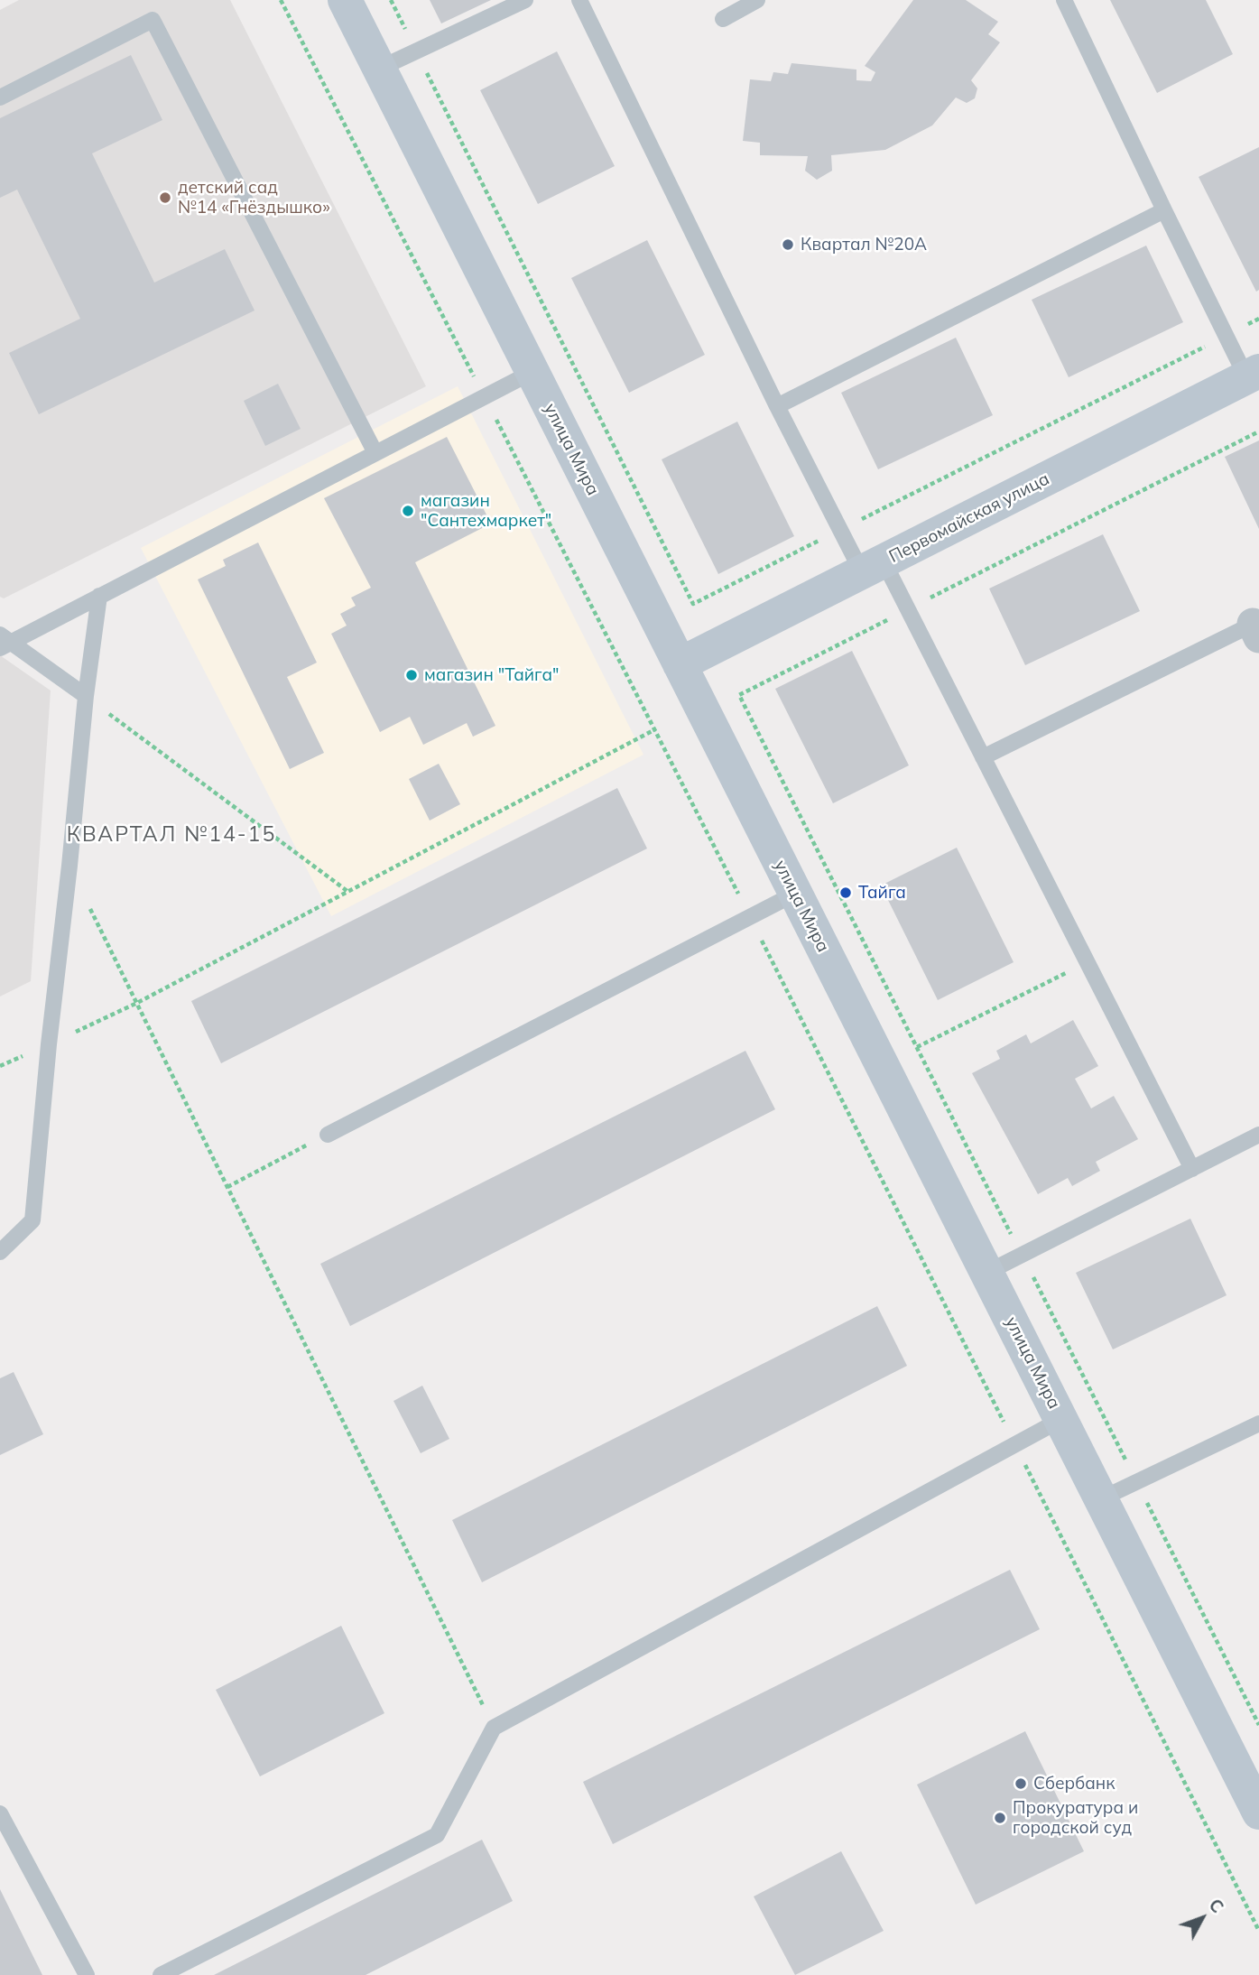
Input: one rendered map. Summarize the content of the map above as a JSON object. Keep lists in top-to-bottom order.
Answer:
{
  "streets": {
    "street": ["улица Мира", "Первомайская улица"]
  },
  "crossings": [
    ["улица Мира", "Первомайская улица"]
  ],
  "districts": ["КВАРТАЛ №14-15"],
  "places": [
    "детский сад №14 «Гнёздышко»",
    "Квартал №20А",
    "магазин \"Сантехмаркет\"",
    "магазин \"Тайга\"",
    "Тайга",
    "Сбербанк",
    "Прокуратура и городской суд"
  ],
  "north": "top right"
}
